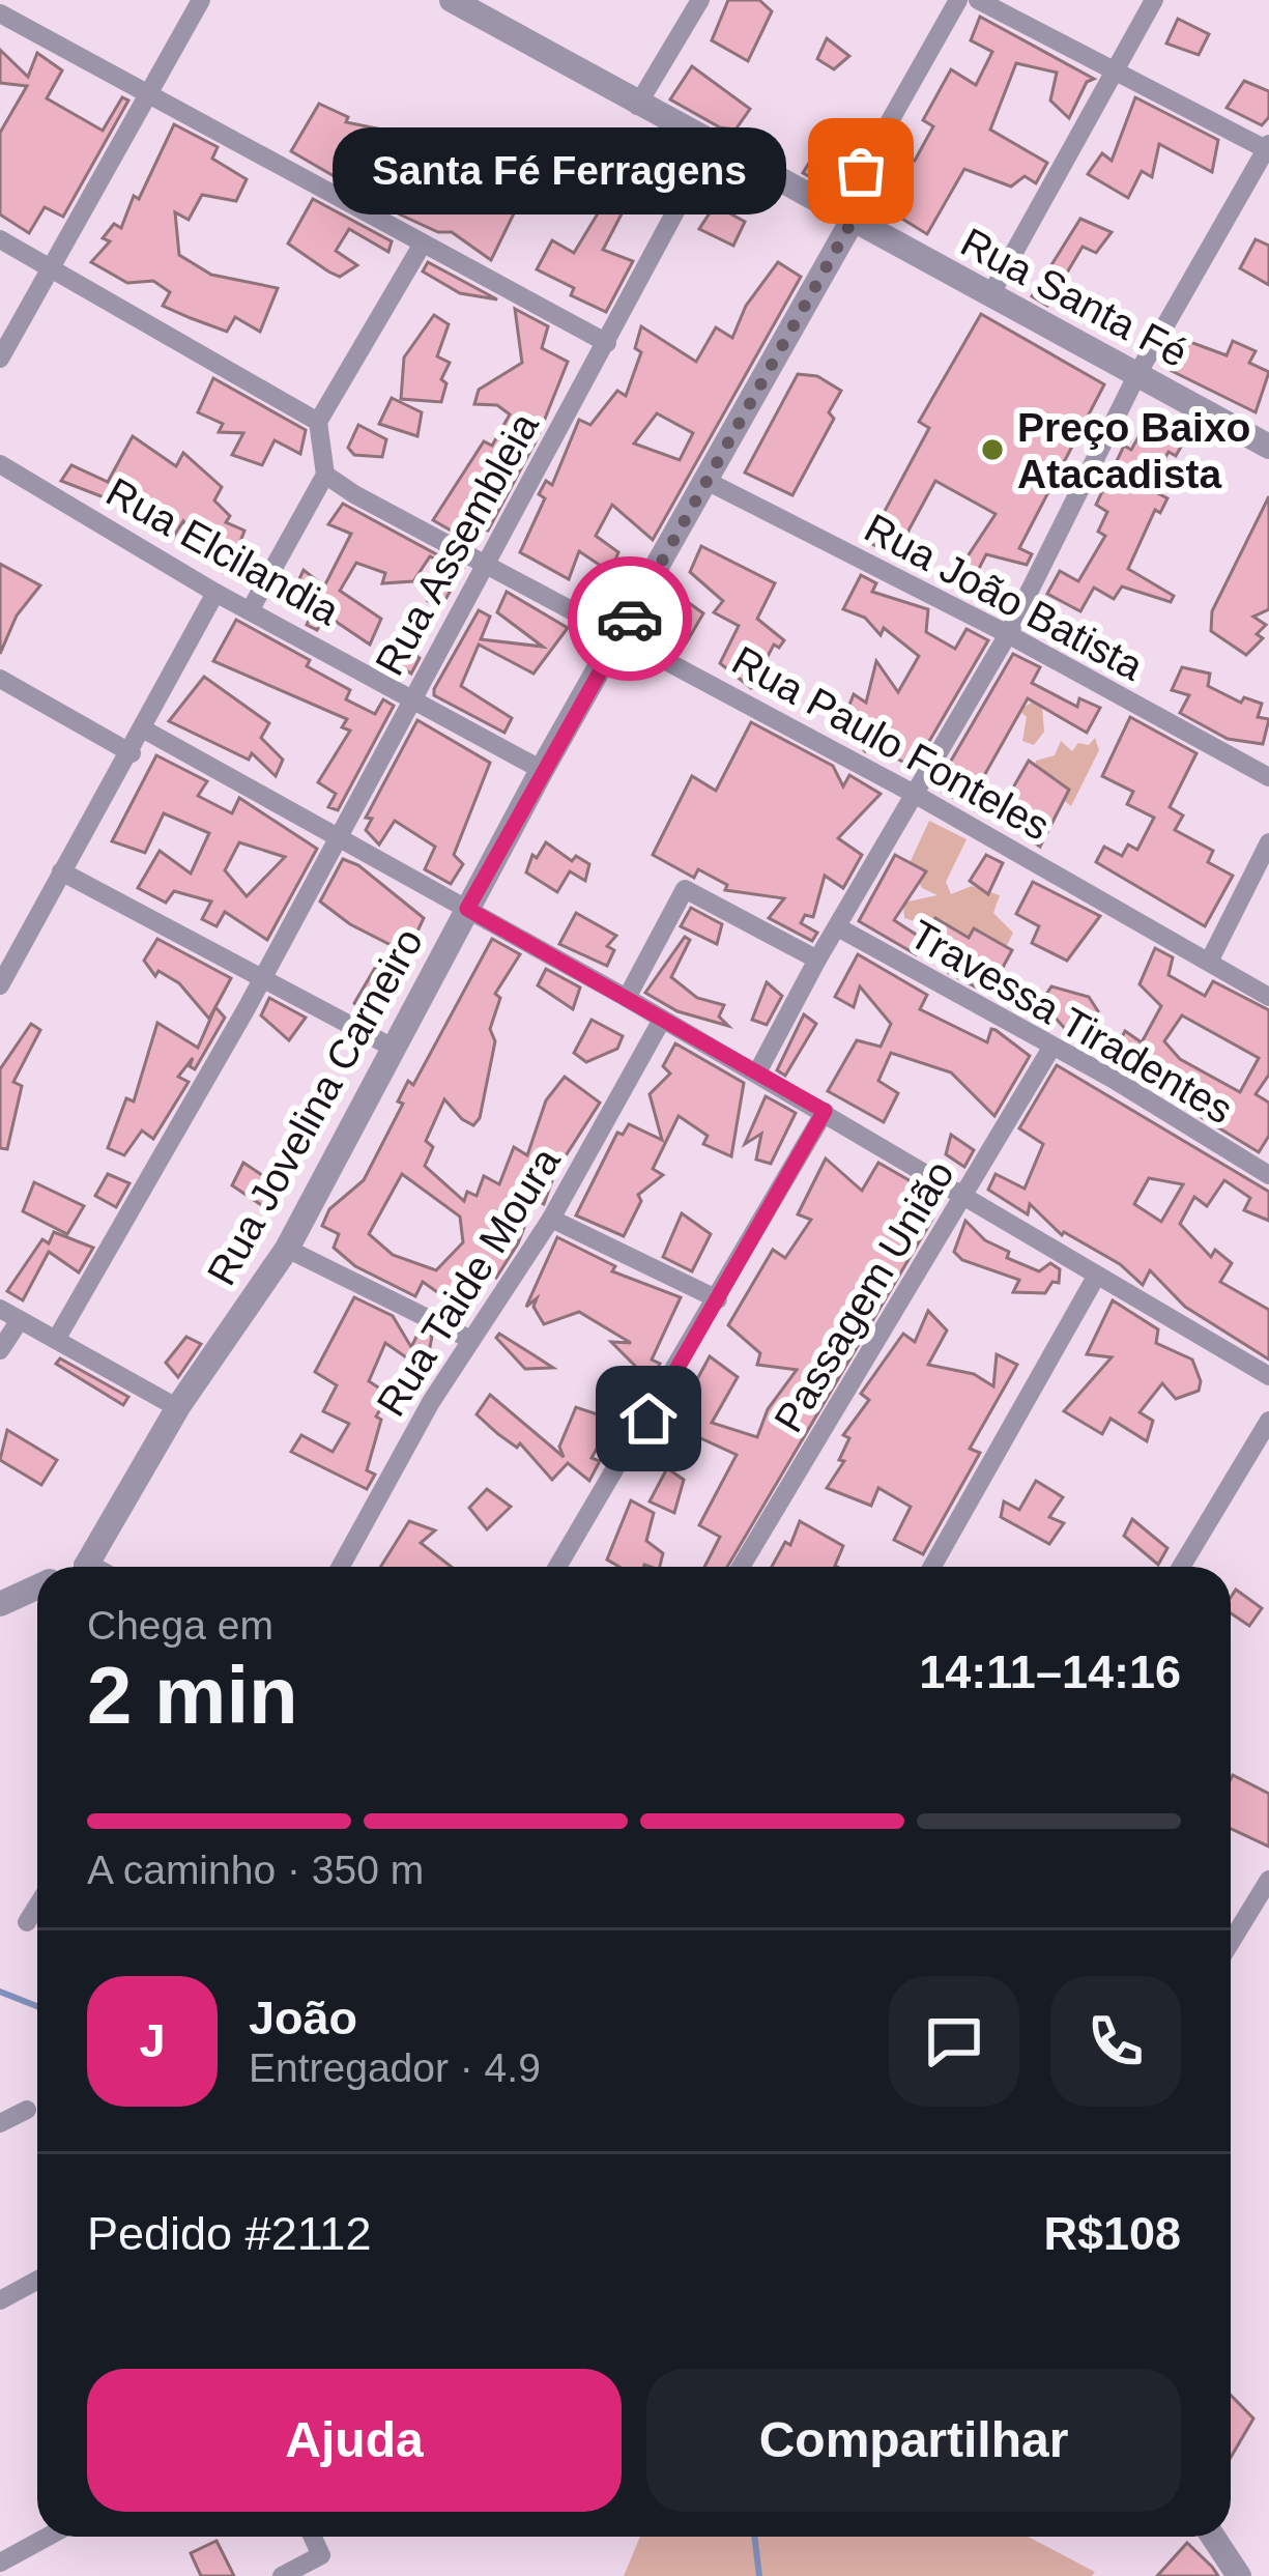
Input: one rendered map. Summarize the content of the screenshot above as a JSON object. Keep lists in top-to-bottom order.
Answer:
{
  "streets": {
    "street": [
      "Rua Santa Fé",
      "Rua Assembleia",
      "Rua Elcilandia",
      "Rua João Batista",
      "Rua Paulo Fonteles",
      "Travessa Tiradentes",
      "Rua Jovelina Carneiro",
      "Rua Taide Moura",
      "Passagem União"
    ]
  },
  "crossings": [
    ["Rua Santa Fé", "Rua Assembleia"],
    ["Rua Santa Fé", "Rua Jovelina Carneiro"],
    ["Rua Assembleia", "Rua Elcilandia"],
    ["Rua Assembleia", "Rua Paulo Fonteles"],
    ["Rua Elcilandia", "Rua Jovelina Carneiro"],
    ["Rua João Batista", "Rua Jovelina Carneiro"],
    ["Rua Paulo Fonteles", "Rua Jovelina Carneiro"],
    ["Travessa Tiradentes", "Passagem União"]
  ],
  "places": ["Santa Fé Ferragens", "Preço Baixo Atacadista"],
  "page": {
    "bubble": "Santa Fé Ferragens",
    "heading": ["2 min", "Chega em", "14:11–14:16"],
    "panel": [
      "João",
      "Entregador · 4.9",
      "Pedido #2112",
      "R$108"
    ],
    "bar": "A caminho · 350 m",
    "round": "J",
    "buttons": ["Ajuda", "Compartilhar"]
  }
}
